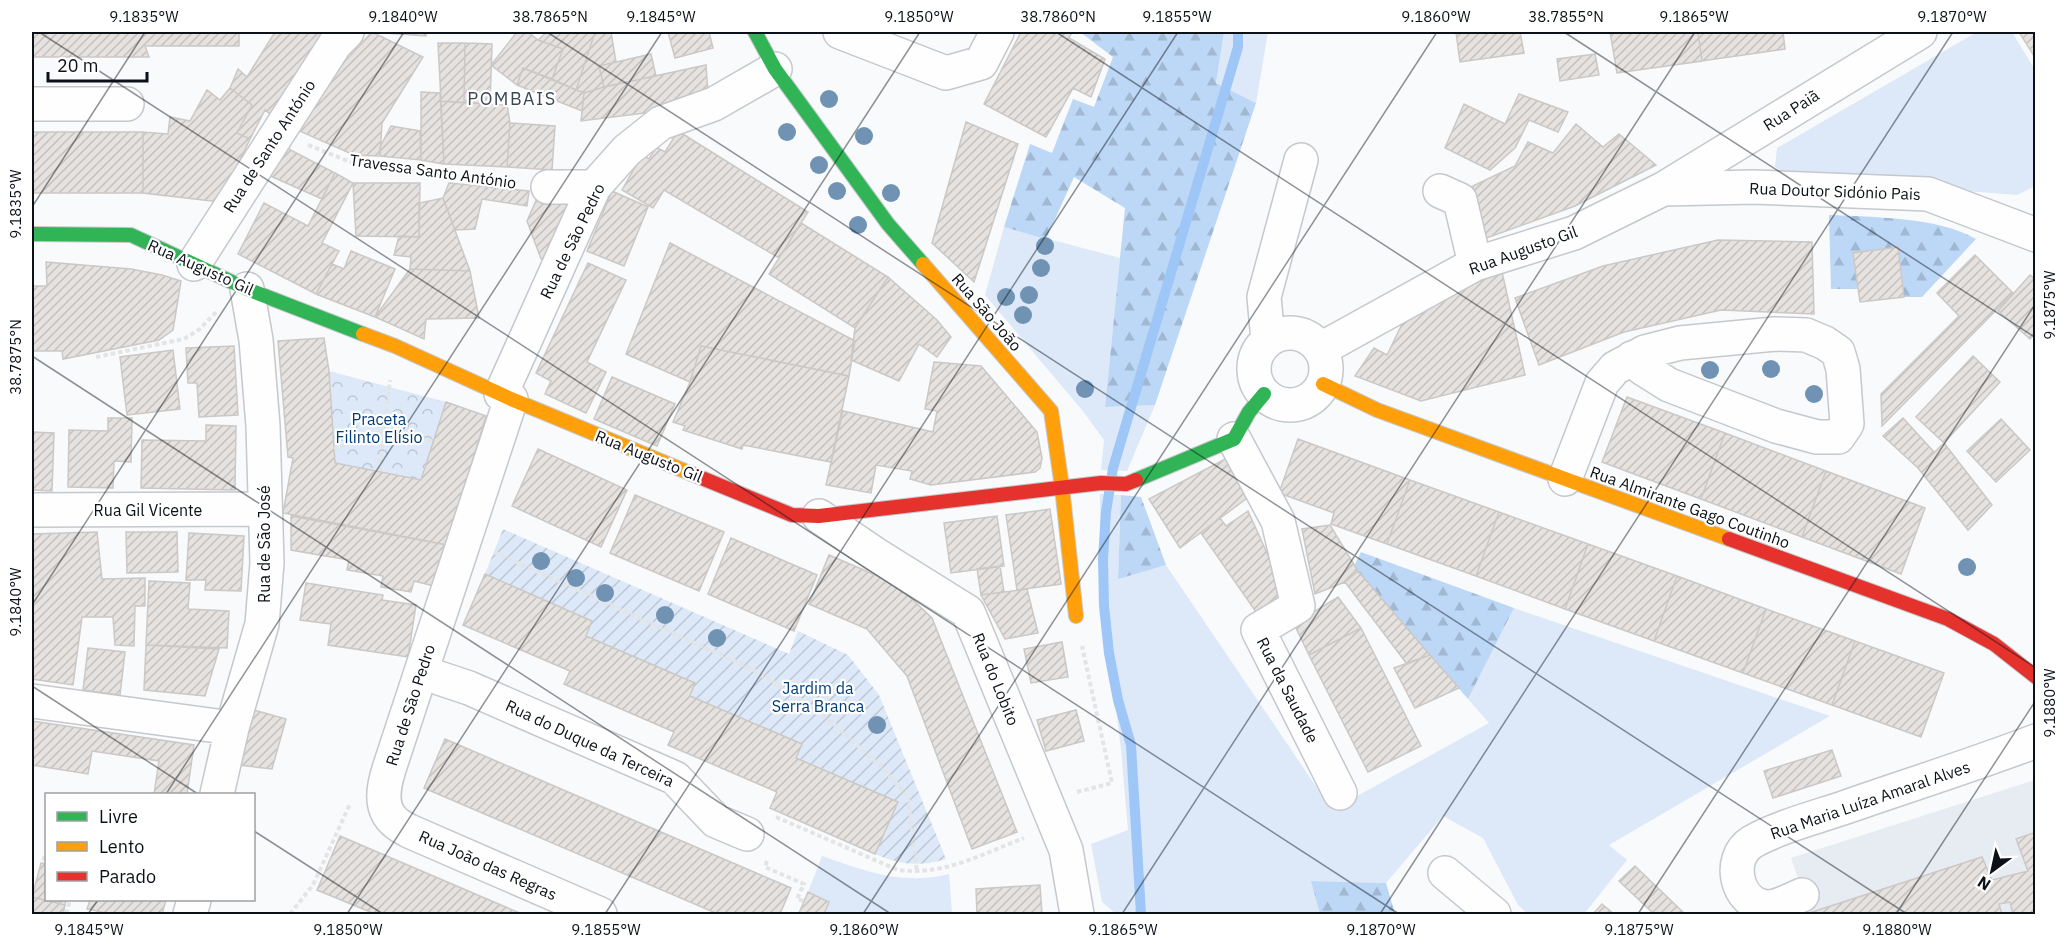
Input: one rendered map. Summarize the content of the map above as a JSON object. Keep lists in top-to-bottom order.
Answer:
{
  "streets": {
    "street": [
      "Rua Paiã",
      "Rua de Santo António",
      "Rua Doutor Sidónio Pais",
      "Rua de São Pedro",
      "Rua Augusto Gil",
      "Rua São João",
      "Rua Almirante Gago Coutinho",
      "Rua Gil Vicente",
      "Rua de São José",
      "Rua do Lobito",
      "Rua da Saudade",
      "Rua do Duque da Terceira",
      "Rua Maria Luíza Amaral Alves",
      "Rua João das Regras"
    ],
    "path": ["Travessa Santo António"]
  },
  "crossings": [
    ["Rua Paiã", "Rua Doutor Sidónio Pais"],
    ["Rua Paiã", "Rua Augusto Gil"],
    ["Rua de Santo António", "Travessa Santo António"],
    ["Rua de Santo António", "Rua Augusto Gil"],
    ["Rua Doutor Sidónio Pais", "Rua Augusto Gil"],
    ["Rua de São Pedro", "Rua Augusto Gil"],
    ["Rua de São Pedro", "Rua São João"],
    ["Rua de São Pedro", "Rua do Duque da Terceira"],
    ["Rua de São Pedro", "Rua João das Regras"],
    ["Rua Augusto Gil", "Rua São João"],
    ["Rua Augusto Gil", "Rua Almirante Gago Coutinho"],
    ["Rua Augusto Gil", "Rua de São José"],
    ["Rua Augusto Gil", "Rua do Lobito"],
    ["Rua Augusto Gil", "Rua da Saudade"],
    ["Rua Gil Vicente", "Rua de São José"]
  ],
  "districts": ["POMBAIS"],
  "parks": ["Praceta Filinto Elísio", "Jardim da Serra Branca"],
  "legend": ["Livre", "Lento", "Parado"],
  "scale_bar": "20 m",
  "north": "bottom left",
  "coordinates": [
    "9.1835°W",
    "9.1840°W",
    "38.7865°N",
    "9.1845°W",
    "9.1850°W",
    "38.7860°N",
    "9.1855°W",
    "9.1860°W",
    "38.7855°N",
    "9.1865°W",
    "9.1870°W",
    "9.1875°W",
    "38.7875°N",
    "9.1880°W"
  ]
}
